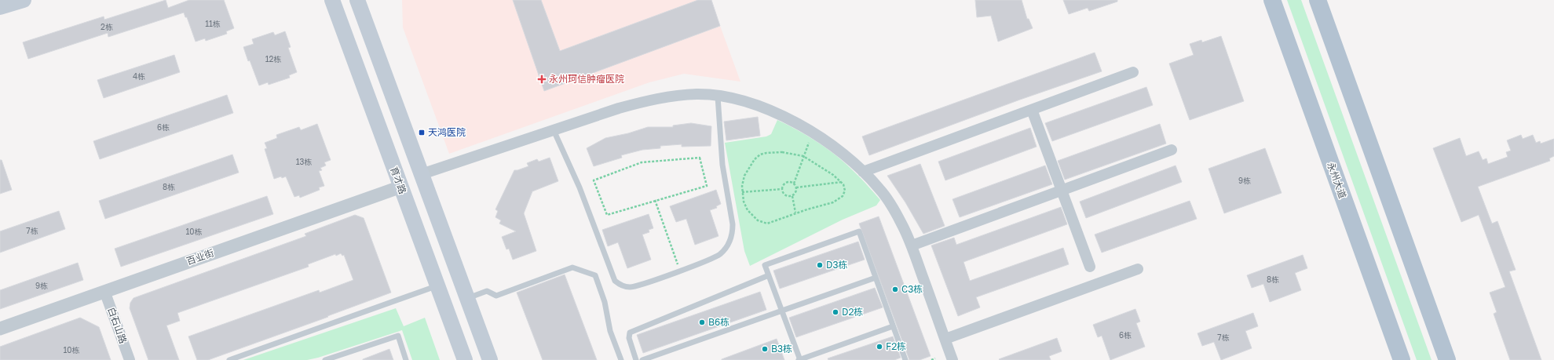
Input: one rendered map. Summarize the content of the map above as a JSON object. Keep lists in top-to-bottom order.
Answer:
{
  "streets": {
    "main road": ["育才路", "永州大道"],
    "street": ["百业街", "白石山路"]
  },
  "crossings": [
    ["育才路", "百业街"],
    ["百业街", "白石山路"]
  ],
  "places": {
    "health": ["永州珂信肿瘤医院"],
    "transit": ["天鸿医院"],
    "other": [
      "D3栋",
      "C3栋",
      "D2栋",
      "B6栋",
      "F2栋",
      "B3栋"
    ]
  },
  "house_numbers": [
    "11栋",
    "2栋",
    "12栋",
    "4栋",
    "6栋",
    "13栋",
    "9栋",
    "8栋",
    "7栋",
    "10栋",
    "8栋",
    "9栋",
    "6栋",
    "7栋",
    "10栋"
  ]
}
